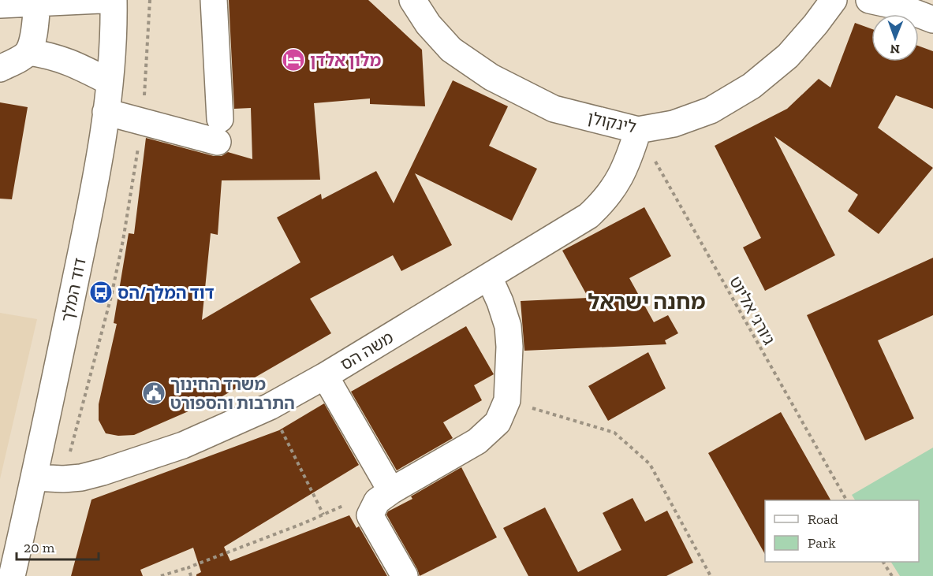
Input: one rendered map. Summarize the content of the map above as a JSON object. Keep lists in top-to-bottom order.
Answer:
{
  "streets": {
    "street": ["לינקולן", "דוד המלך", "משה הס"],
    "path": ["ג׳ורג׳ אליוט"]
  },
  "crossings": [
    ["לינקולן", "ג׳ורג׳ אליוט"],
    ["לינקולן", "משה הס"],
    ["דוד המלך", "משה הס"],
    ["ג׳ורג׳ אליוט", "משה הס"]
  ],
  "districts": ["מחנה ישראל"],
  "places": {
    "hotel": ["מלון אלדן"],
    "bus stop": ["דוד המלך/הס"],
    "public building": ["משרד החינוך התרבות והספורט"]
  },
  "legend": ["Road", "Park"],
  "scale_bar": "20 m",
  "north": "bottom"
}
